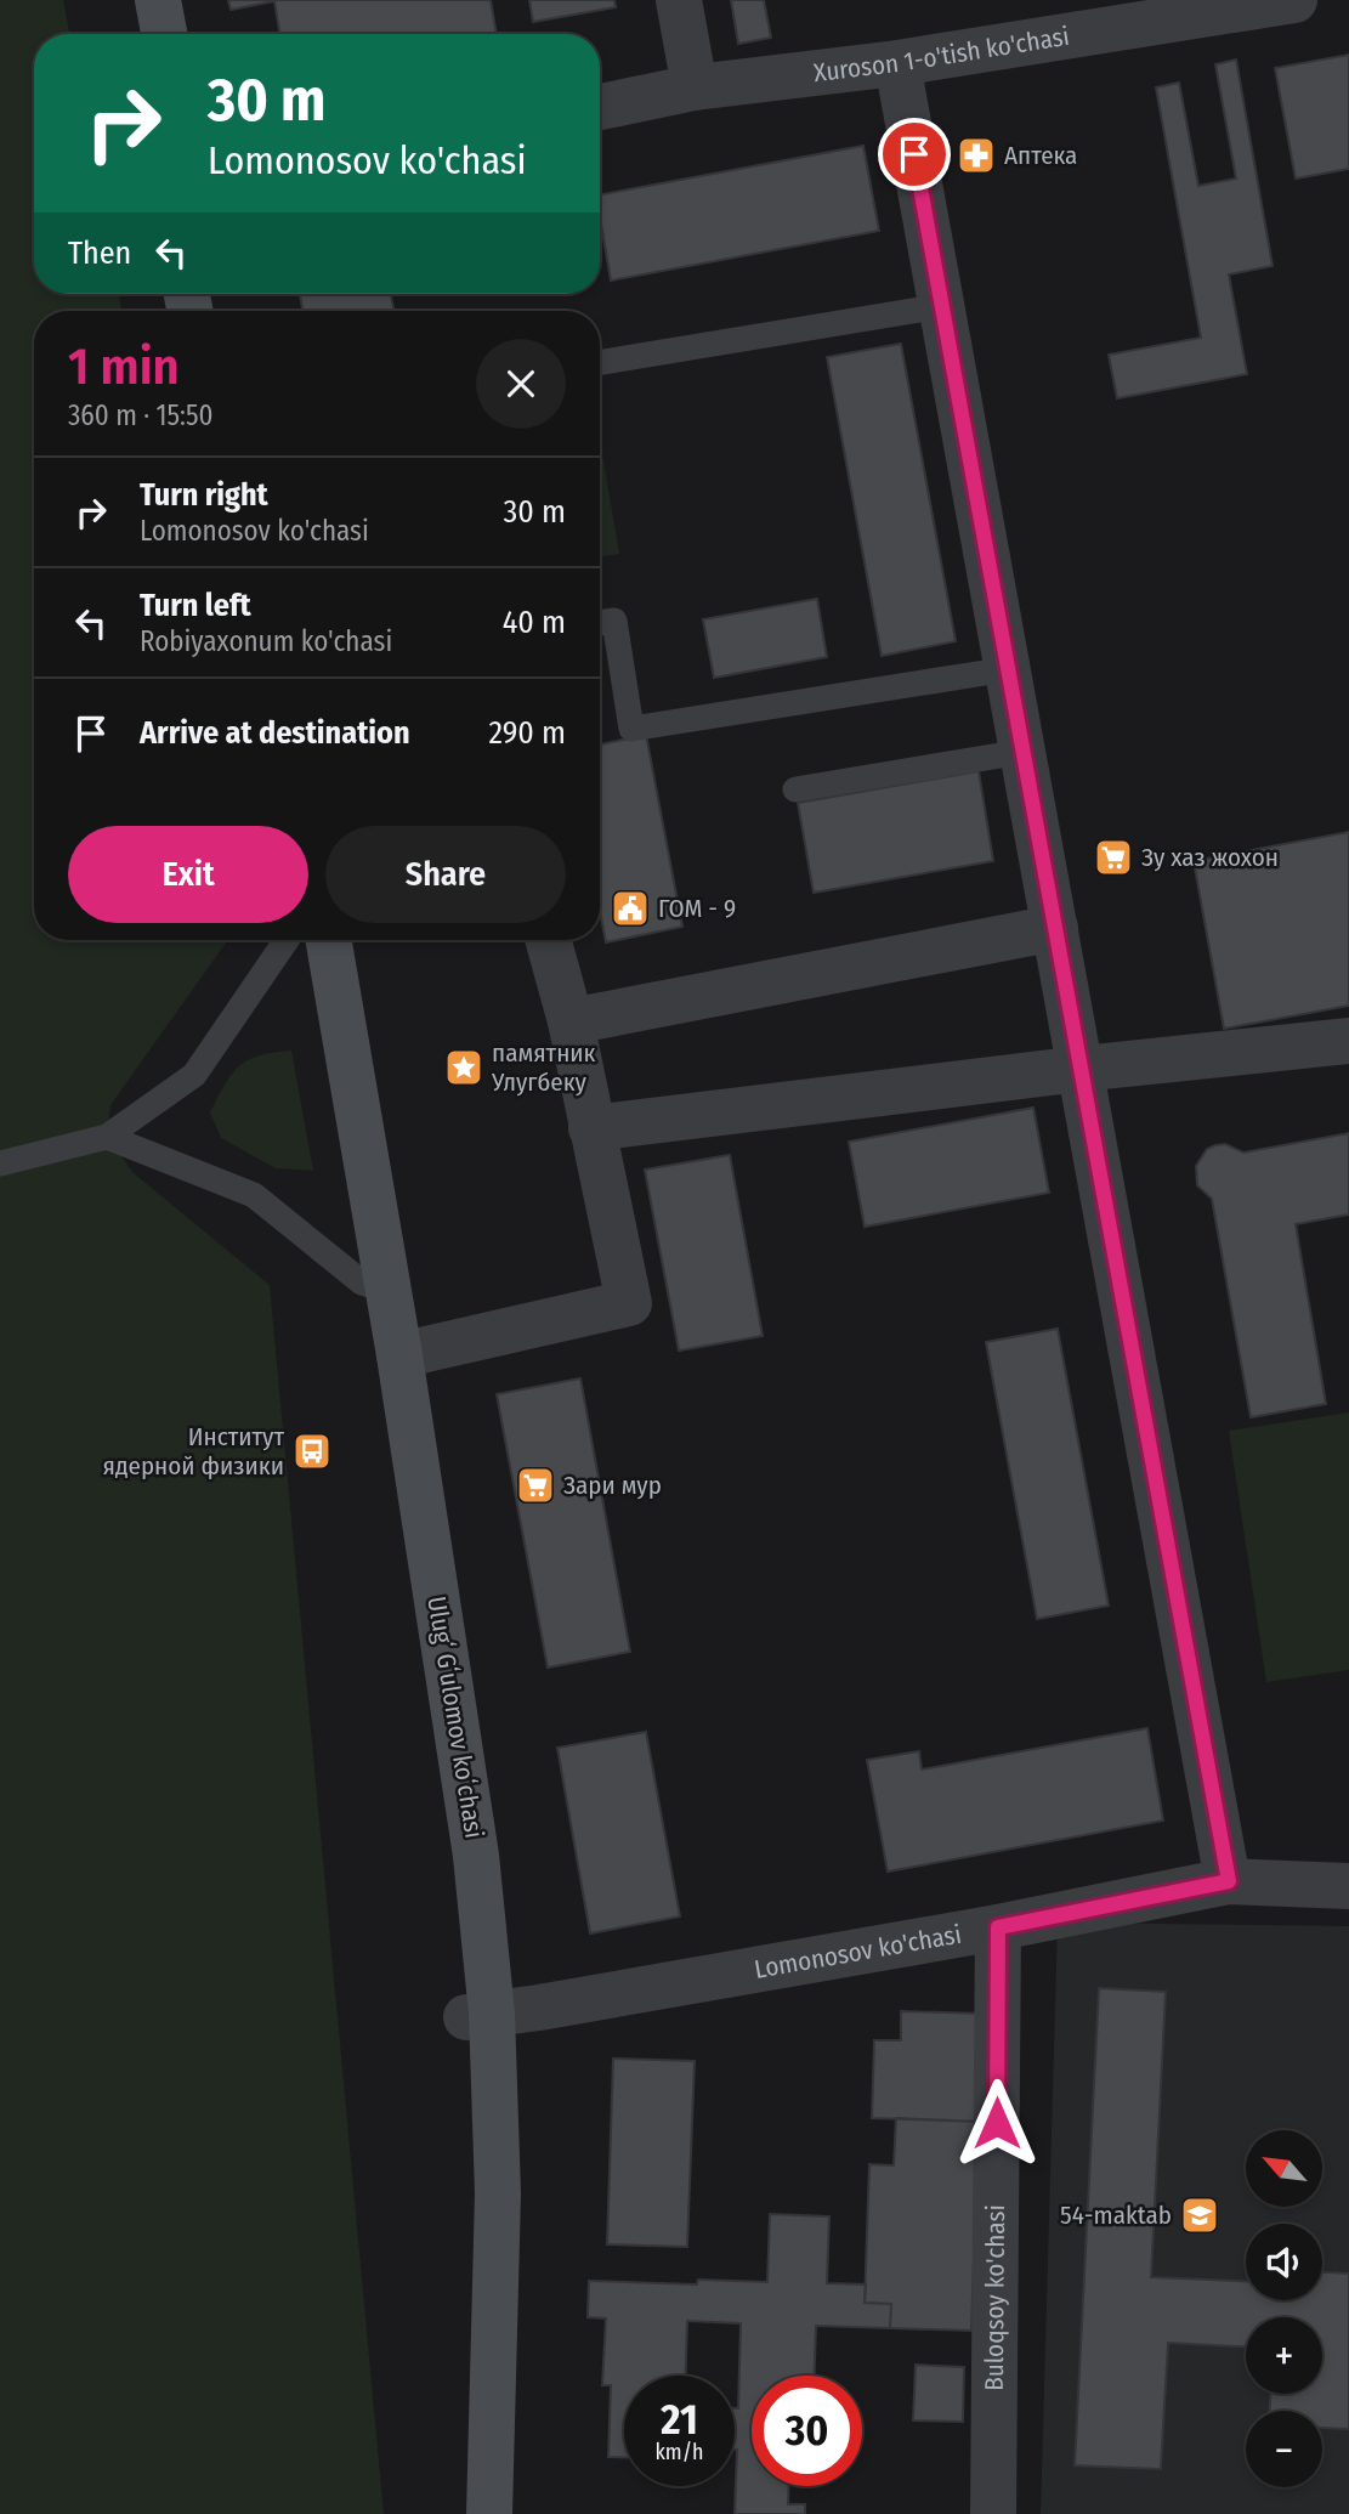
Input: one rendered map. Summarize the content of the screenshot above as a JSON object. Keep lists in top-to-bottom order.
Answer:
{
  "streets": {
    "main road": ["Ulugʻ Gʻulomov koʻchasi"],
    "street": ["Хuroson 1-o'tish ko'chasi", "Lomonosov ko'chasi", "Buloqsoy ko'chasi"]
  },
  "crossings": [
    ["Ulugʻ Gʻulomov koʻchasi", "Lomonosov ko'chasi"],
    ["Lomonosov ko'chasi", "Buloqsoy ko'chasi"]
  ],
  "places": {
    "pharmacy": ["Аптека"],
    "supermarket": ["Зу хаз жохон", "Зари мур"],
    "public building": ["ГОМ - 9"],
    "place": ["памятник Улугбеку"],
    "bus stop": ["Институт ядерной физики"],
    "school or university": ["54-maktab"]
  },
  "north": "top left",
  "page": {
    "turn": ["30 m", "Lomonosov ko'chasi"],
    "then": "Then",
    "heading": ["1 min", "360 m · 15:50"],
    "list": [
      {
        "name": "Turn right",
        "note": "Lomonosov ko'chasi",
        "value": "30 m"
      },
      {
        "name": "Turn left",
        "note": "Robiyaxonum ko'chasi",
        "value": "40 m"
      },
      {
        "name": "Arrive at destination",
        "value": "290 m"
      }
    ],
    "buttons": ["Exit", "Share"],
    "map_buttons": ["+", "−"],
    "speed": "21 km/h",
    "limit": "30"
  }
}
